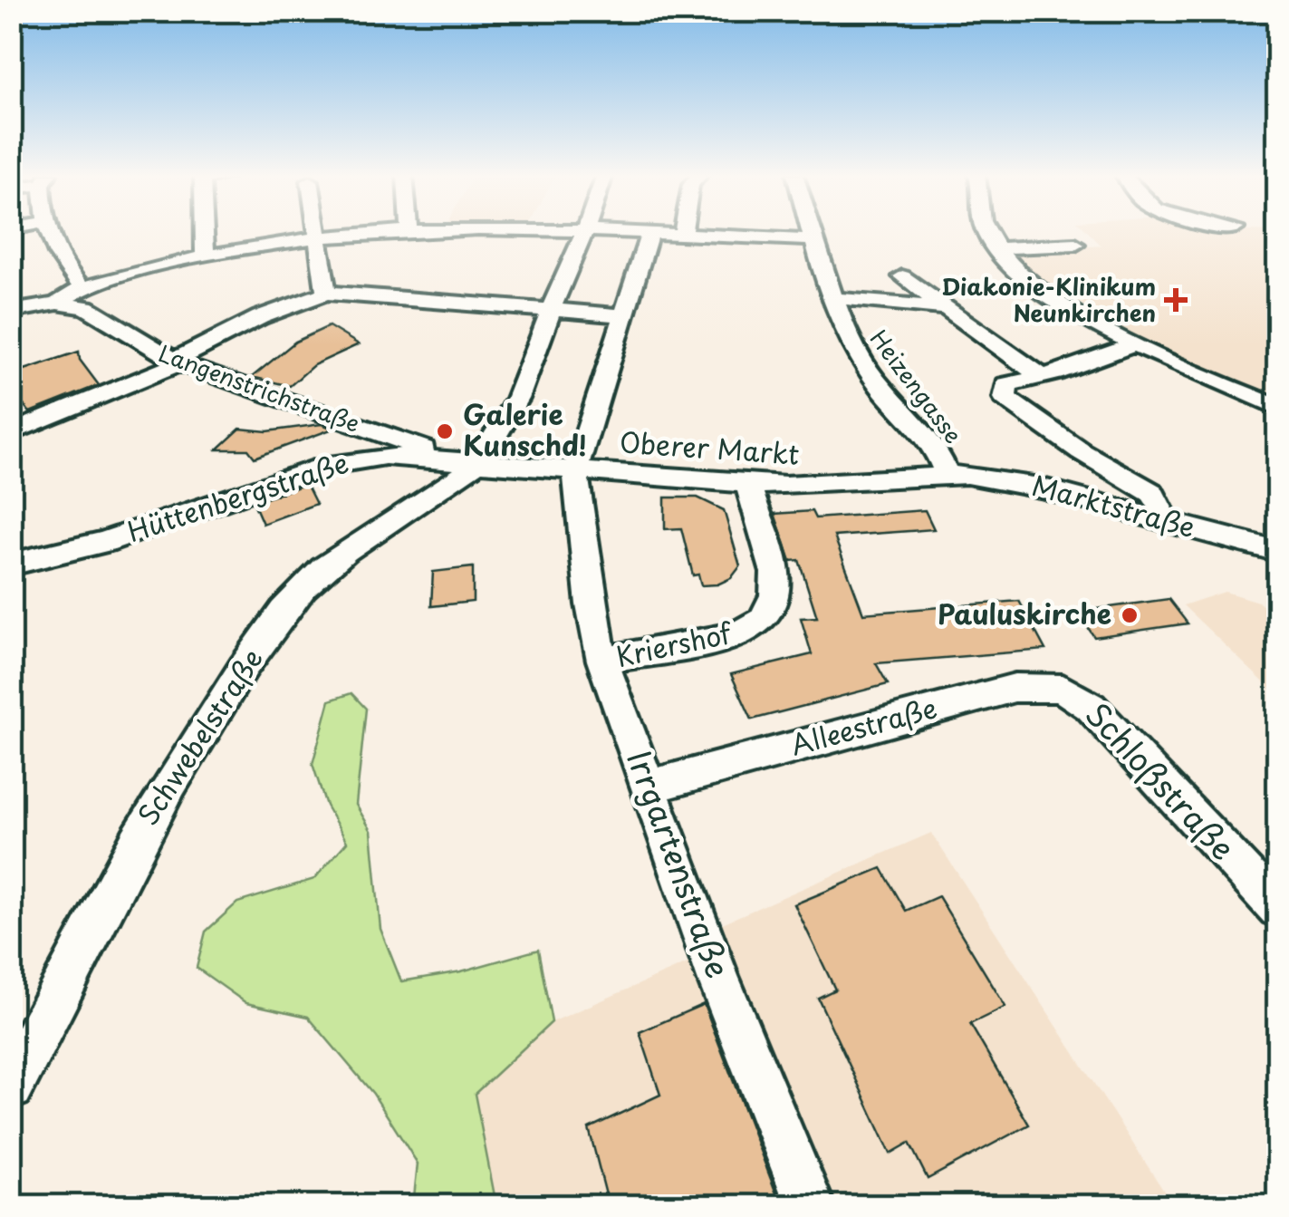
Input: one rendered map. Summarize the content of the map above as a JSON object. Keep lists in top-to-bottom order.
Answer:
{
  "streets": {
    "street": [
      "Heizengasse",
      "Langenstrichstraße",
      "Oberer Markt",
      "Hüttenbergstraße",
      "Marktstraße",
      "Kriershof",
      "Alleestraße",
      "Schwebelstraße",
      "Schloßstraße",
      "Irrgartenstraße"
    ]
  },
  "crossings": [
    ["Heizengasse", "Oberer Markt"],
    ["Heizengasse", "Marktstraße"],
    ["Langenstrichstraße", "Oberer Markt"],
    ["Langenstrichstraße", "Hüttenbergstraße"],
    ["Langenstrichstraße", "Schwebelstraße"],
    ["Oberer Markt", "Hüttenbergstraße"],
    ["Oberer Markt", "Marktstraße"],
    ["Oberer Markt", "Kriershof"],
    ["Oberer Markt", "Schwebelstraße"],
    ["Oberer Markt", "Irrgartenstraße"],
    ["Hüttenbergstraße", "Schwebelstraße"],
    ["Kriershof", "Irrgartenstraße"],
    ["Alleestraße", "Schloßstraße"],
    ["Alleestraße", "Irrgartenstraße"]
  ],
  "places": {
    "health": ["Diakonie-Klinikum Neunkirchen"],
    "other": ["Galerie Kunschd!", "Pauluskirche"]
  }
}
